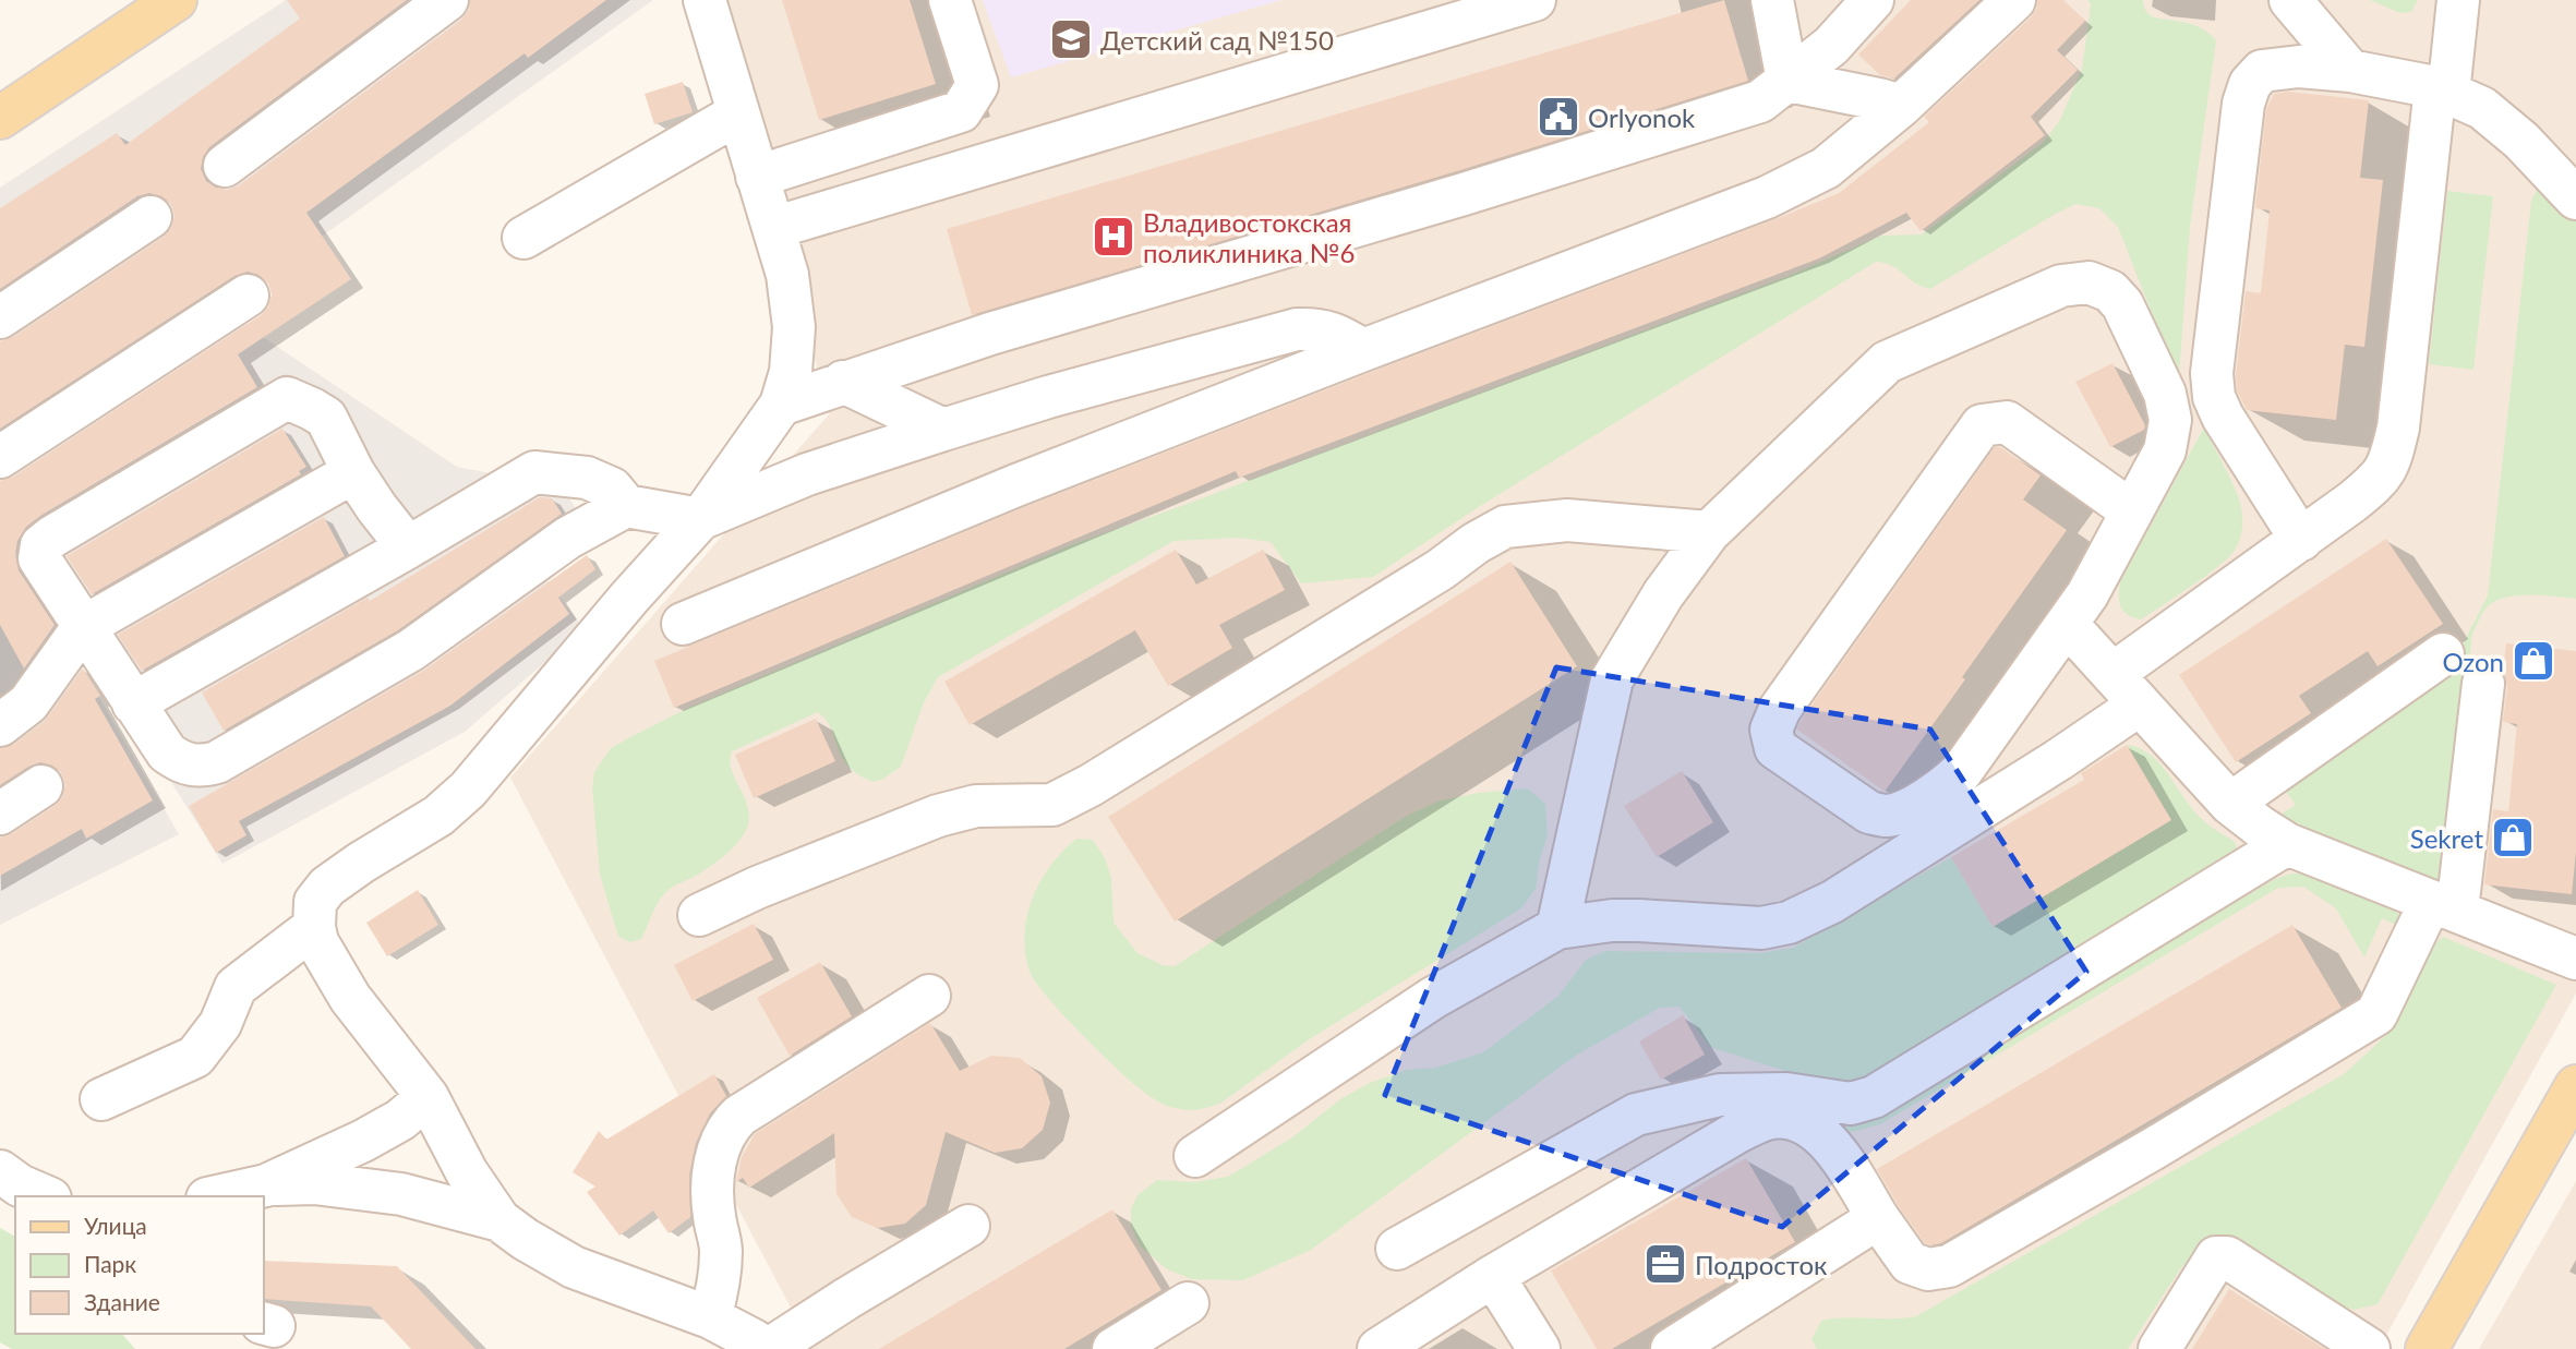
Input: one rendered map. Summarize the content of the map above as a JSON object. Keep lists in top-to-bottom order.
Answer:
{
  "places": {
    "school or university": ["Детский сад №150"],
    "public building": ["Orlyonok"],
    "hospital": ["Владивостокская поликлиника №6"],
    "shop": ["Ozon", "Sekret"],
    "office": ["Подросток"]
  },
  "legend": ["Улица", "Парк", "Здание"]
}
